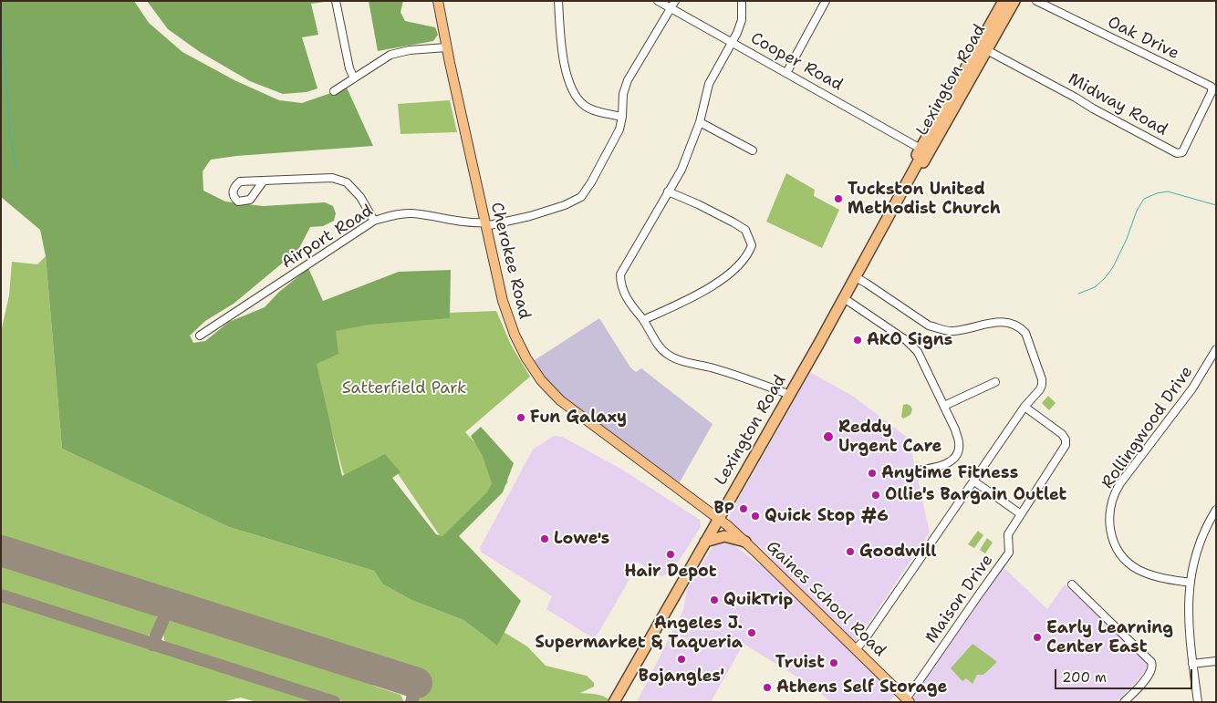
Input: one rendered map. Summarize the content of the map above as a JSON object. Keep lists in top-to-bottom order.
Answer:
{
  "streets": {
    "highway": ["Lexington Road"],
    "main road": ["Cherokee Road", "Gaines School Road"],
    "street": [
      "Oak Drive",
      "Cooper Road",
      "Midway Road",
      "Airport Road",
      "Rollingwood Drive",
      "Maison Drive"
    ]
  },
  "crossings": [
    ["Oak Drive", "Midway Road"],
    ["Cooper Road", "Lexington Road"],
    ["Cooper Road", "Airport Road"],
    ["Lexington Road", "Midway Road"],
    ["Lexington Road", "Cherokee Road"],
    ["Lexington Road", "Gaines School Road"],
    ["Airport Road", "Cherokee Road"],
    ["Cherokee Road", "Gaines School Road"],
    ["Gaines School Road", "Maison Drive"]
  ],
  "parks": ["Satterfield Park"],
  "places": [
    "Tuckston United Methodist Church",
    "AKO Signs",
    "Fun Galaxy",
    "Reddy Urgent Care",
    "Anytime Fitness",
    "Ollie's Bargain Outlet",
    "BP",
    "Quick Stop #6",
    "Lowe's",
    "Goodwill",
    "Hair Depot",
    "QuikTrip",
    "Angeles J. Supermarket & Taqueria",
    "Early Learning Center East",
    "Bojangles'",
    "Truist",
    "Athens Self Storage"
  ],
  "scale_bar": "200 m"
}
